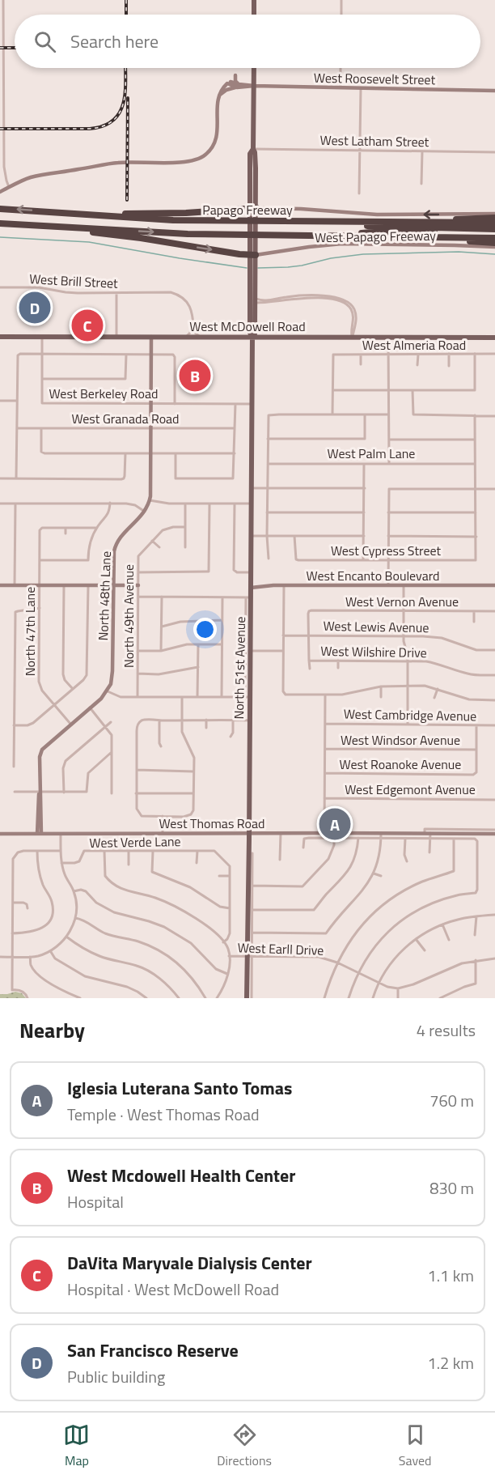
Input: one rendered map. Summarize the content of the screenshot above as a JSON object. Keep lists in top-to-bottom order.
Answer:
{
  "streets": {
    "highway": ["Papago Freeway"],
    "main road": ["West McDowell Road", "North 51st Avenue"],
    "street": [
      "West Roosevelt Street",
      "West Latham Street",
      "West Papago Freeway",
      "West Brill Street",
      "West Almeria Road",
      "West Berkeley Road",
      "West Granada Road",
      "West Palm Lane",
      "West Cypress Street",
      "West Encanto Boulevard",
      "North 48th Lane",
      "West Vernon Avenue",
      "North 49th Avenue",
      "West Lewis Avenue",
      "North 47th Lane",
      "West Wilshire Drive",
      "West Cambridge Avenue",
      "West Windsor Avenue",
      "West Roanoke Avenue",
      "West Edgemont Avenue",
      "West Thomas Road",
      "West Verde Lane",
      "West Earll Drive"
    ]
  },
  "crossings": [
    ["West Roosevelt Street", "North 51st Avenue"],
    ["West Latham Street", "North 51st Avenue"],
    ["West Papago Freeway", "North 51st Avenue"],
    ["West McDowell Road", "North 48th Lane"],
    ["West McDowell Road", "North 51st Avenue"],
    ["West Berkeley Road", "North 48th Lane"],
    ["West Berkeley Road", "North 51st Avenue"],
    ["West Granada Road", "North 48th Lane"],
    ["West Encanto Boulevard", "North 51st Avenue"],
    ["West Vernon Avenue", "West Lewis Avenue"],
    ["North 51st Avenue", "West Thomas Road"],
    ["North 51st Avenue", "West Earll Drive"],
    ["West Windsor Avenue", "West Roanoke Avenue"],
    ["West Thomas Road", "West Earll Drive"]
  ],
  "page": {
    "search": "Search here",
    "pins": [
      "D",
      "C",
      "B",
      "A"
    ],
    "heading": ["Nearby", "4 results"],
    "list": [
      {
        "mark": "A",
        "name": "Iglesia Luterana Santo Tomas",
        "note": "Temple · West Thomas Road",
        "value": "760 m"
      },
      {
        "mark": "B",
        "name": "West Mcdowell Health Center",
        "note": "Hospital",
        "value": "830 m"
      },
      {
        "mark": "C",
        "name": "DaVita Maryvale Dialysis Center",
        "note": "Hospital · West McDowell Road",
        "value": "1.1 km"
      },
      {
        "mark": "D",
        "name": "San Francisco Reserve",
        "note": "Public building",
        "value": "1.2 km"
      }
    ],
    "nav": ["Map", "Directions", "Saved"]
  }
}
